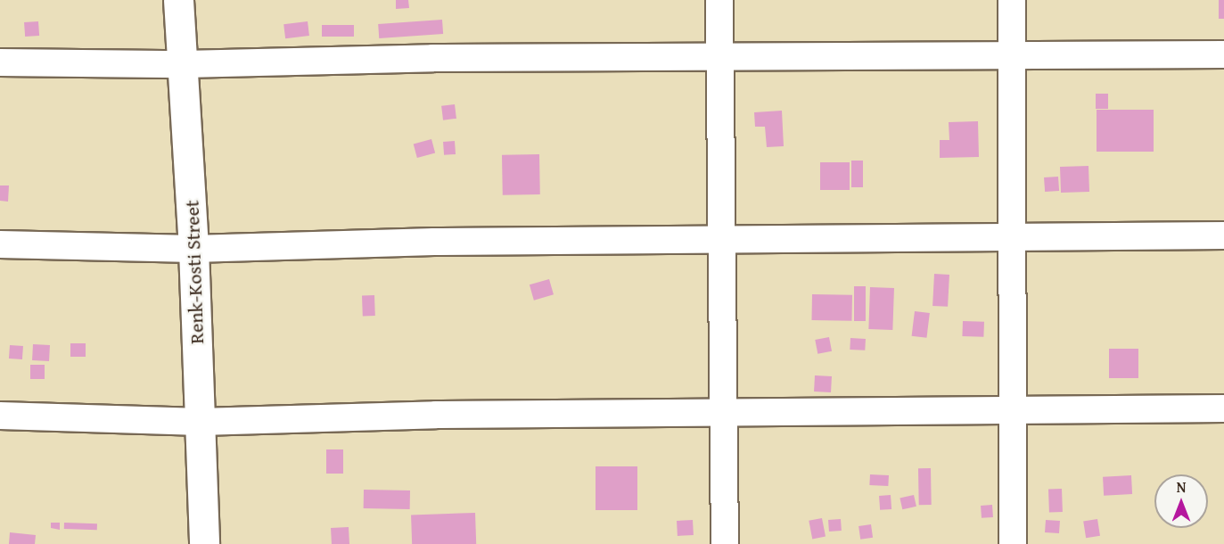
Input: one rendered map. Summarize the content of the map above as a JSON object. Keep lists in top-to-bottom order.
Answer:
{
  "streets": {
    "main road": ["Renk-Kosti Street"]
  },
  "north": "top"
}
